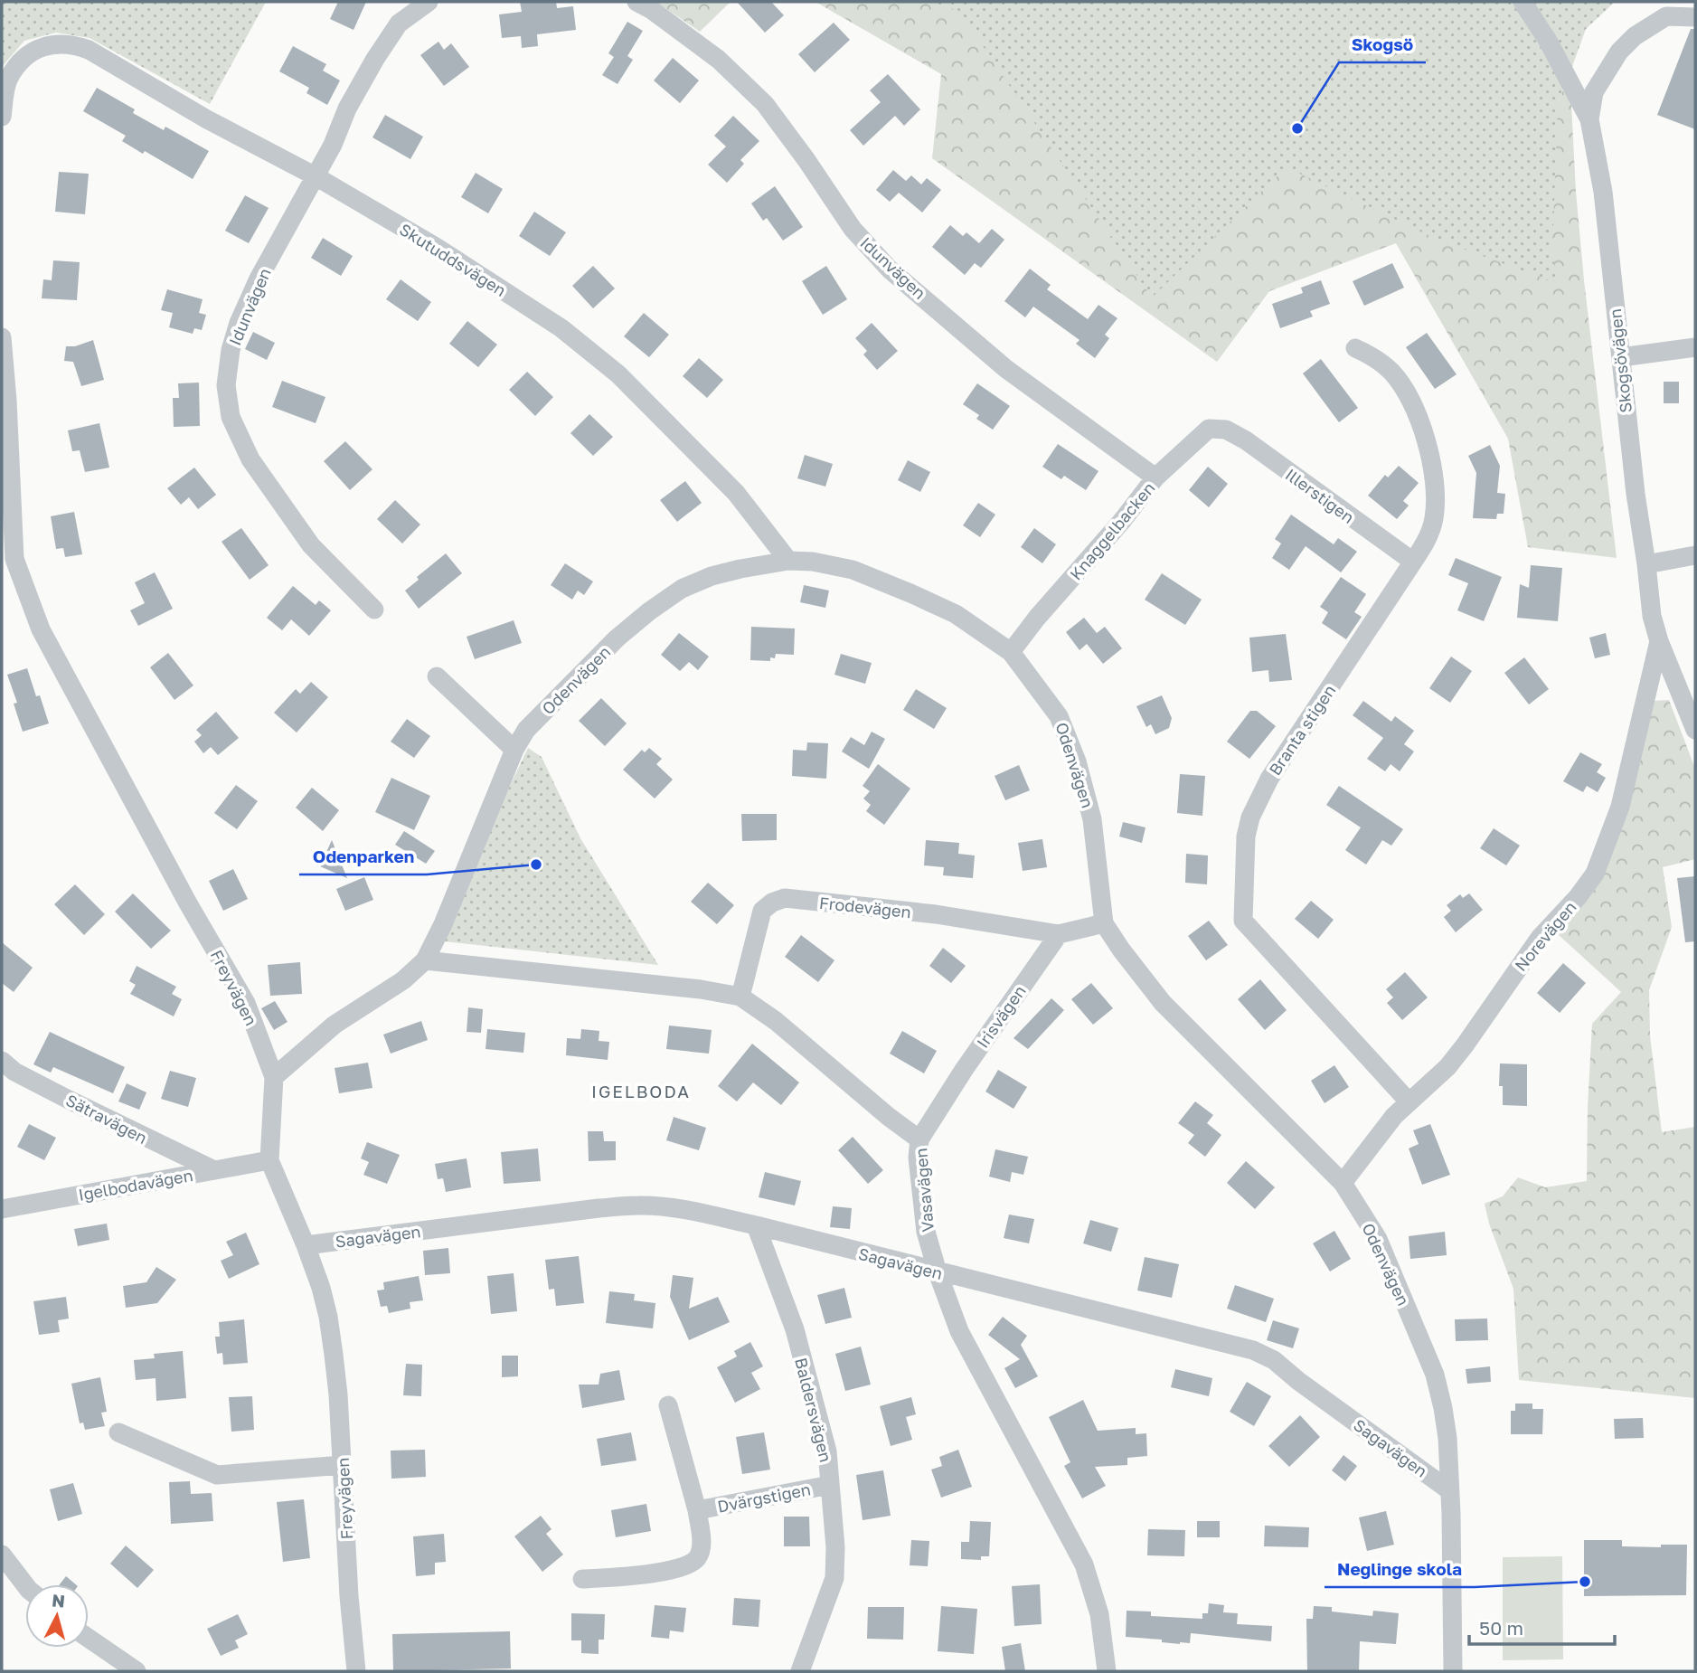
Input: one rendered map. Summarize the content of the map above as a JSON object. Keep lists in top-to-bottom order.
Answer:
{
  "streets": {
    "street": [
      "Skutuddsvägen",
      "Idunvägen",
      "Skogsövägen",
      "Illerstigen",
      "Knaggelbacken",
      "Odenvägen",
      "Branta stigen",
      "Frodevägen",
      "Norevägen",
      "Freyvägen",
      "Irisvägen",
      "Sätravägen",
      "Igelbodavägen",
      "Vasavägen",
      "Sagavägen",
      "Baldersvägen",
      "Dvärgstigen"
    ]
  },
  "crossings": [
    ["Skutuddsvägen", "Idunvägen"],
    ["Skutuddsvägen", "Odenvägen"],
    ["Idunvägen", "Knaggelbacken"],
    ["Skogsövägen", "Norevägen"],
    ["Illerstigen", "Knaggelbacken"],
    ["Illerstigen", "Branta stigen"],
    ["Knaggelbacken", "Odenvägen"],
    ["Odenvägen", "Norevägen"],
    ["Odenvägen", "Freyvägen"],
    ["Odenvägen", "Vasavägen"],
    ["Odenvägen", "Sagavägen"],
    ["Branta stigen", "Norevägen"],
    ["Frodevägen", "Irisvägen"],
    ["Frodevägen", "Vasavägen"],
    ["Freyvägen", "Igelbodavägen"],
    ["Freyvägen", "Sagavägen"],
    ["Irisvägen", "Vasavägen"],
    ["Sätravägen", "Igelbodavägen"],
    ["Vasavägen", "Sagavägen"],
    ["Sagavägen", "Baldersvägen"],
    ["Baldersvägen", "Dvärgstigen"]
  ],
  "districts": ["IGELBODA"],
  "places": ["Skogsö", "Odenparken", "Neglinge skola"],
  "scale_bar": "50 m",
  "north": "top"
}
